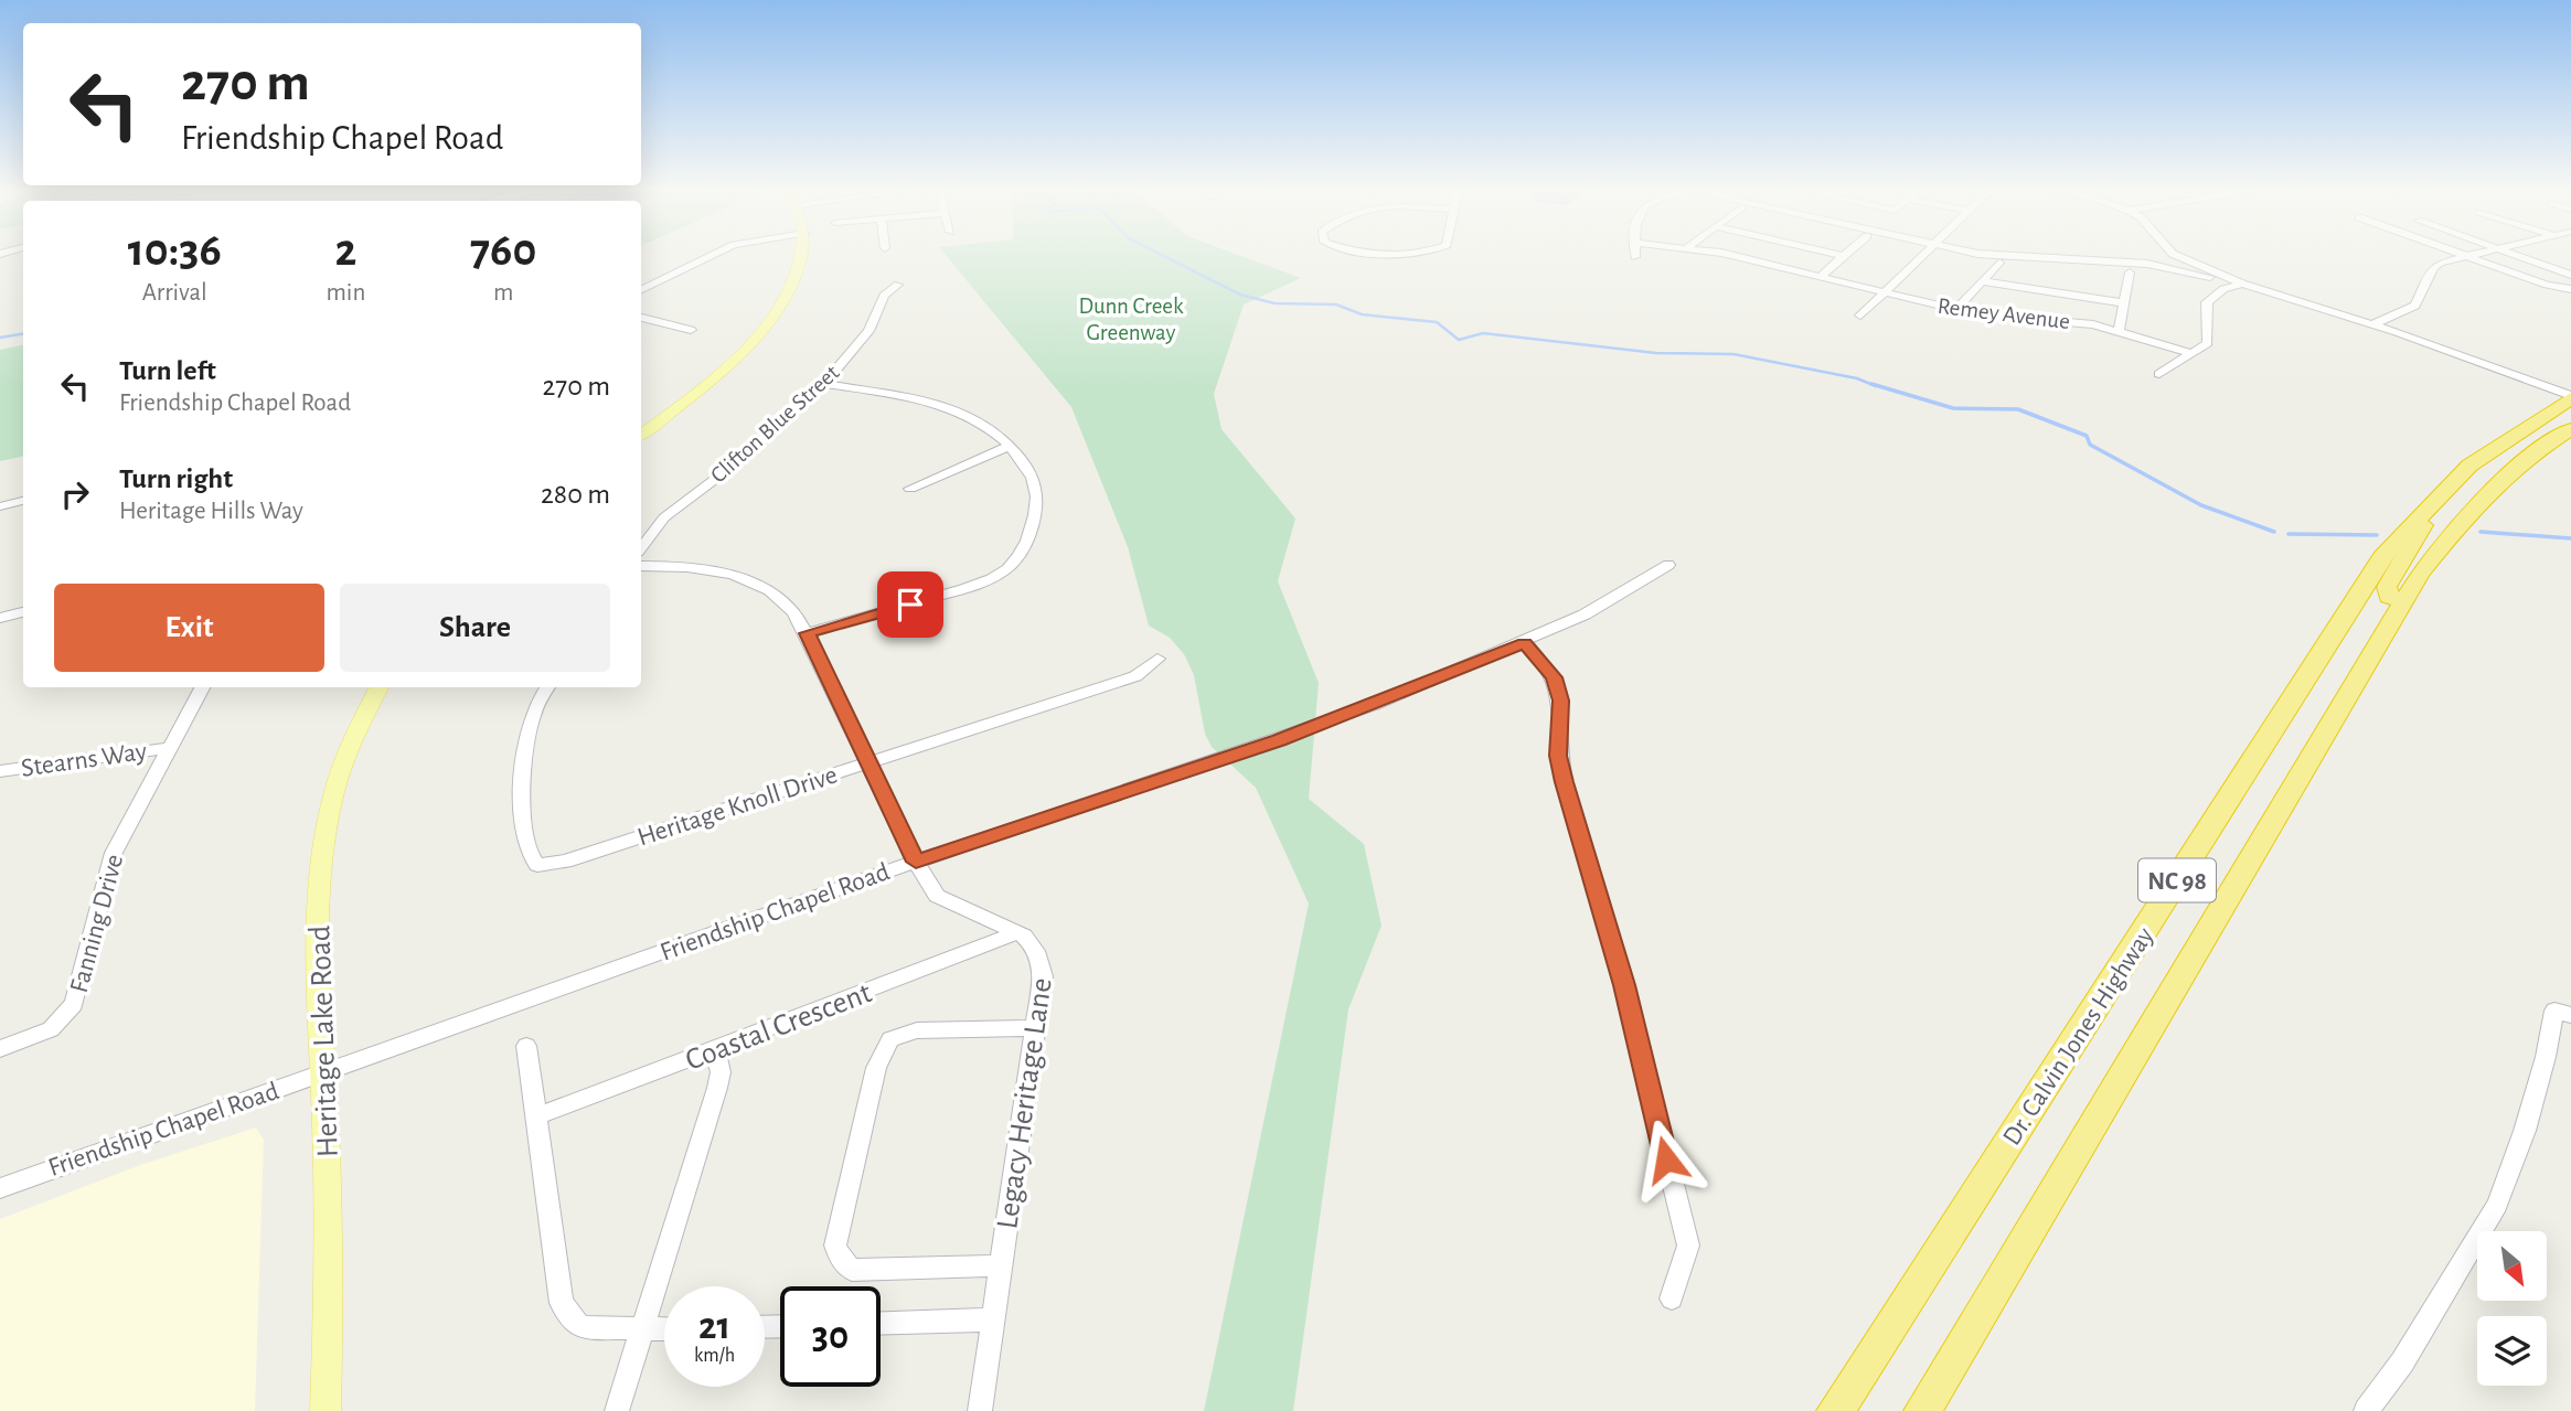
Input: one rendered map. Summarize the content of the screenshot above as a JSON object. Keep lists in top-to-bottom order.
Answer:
{
  "streets": {
    "highway": ["NC 98", "Dr. Calvin Jones Highway"],
    "main road": ["Heritage Lake Road"],
    "street": [
      "Remey Avenue",
      "Clifton Blue Street",
      "Stearns Way",
      "Heritage Knoll Drive",
      "Friendship Chapel Road",
      "Fanning Drive",
      "Coastal Crescent",
      "Legacy Heritage Lane"
    ]
  },
  "crossings": [
    ["Stearns Way", "Fanning Drive"],
    ["Heritage Knoll Drive", "Legacy Heritage Lane"],
    ["Friendship Chapel Road", "Heritage Lake Road"],
    ["Friendship Chapel Road", "Legacy Heritage Lane"],
    ["Coastal Crescent", "Legacy Heritage Lane"]
  ],
  "parks": ["Dunn Creek Greenway"],
  "north": "bottom right",
  "page": {
    "turn": ["270 m", "Friendship Chapel Road"],
    "eta": [
      "10:36",
      "Arrival",
      "2",
      "min",
      "760",
      "m"
    ],
    "list": [
      {
        "name": "Turn left",
        "note": "Friendship Chapel Road",
        "value": "270 m"
      },
      {
        "name": "Turn right",
        "note": "Heritage Hills Way",
        "value": "280 m"
      }
    ],
    "buttons": ["Exit", "Share"],
    "speed": "21 km/h",
    "limit": "30"
  }
}
